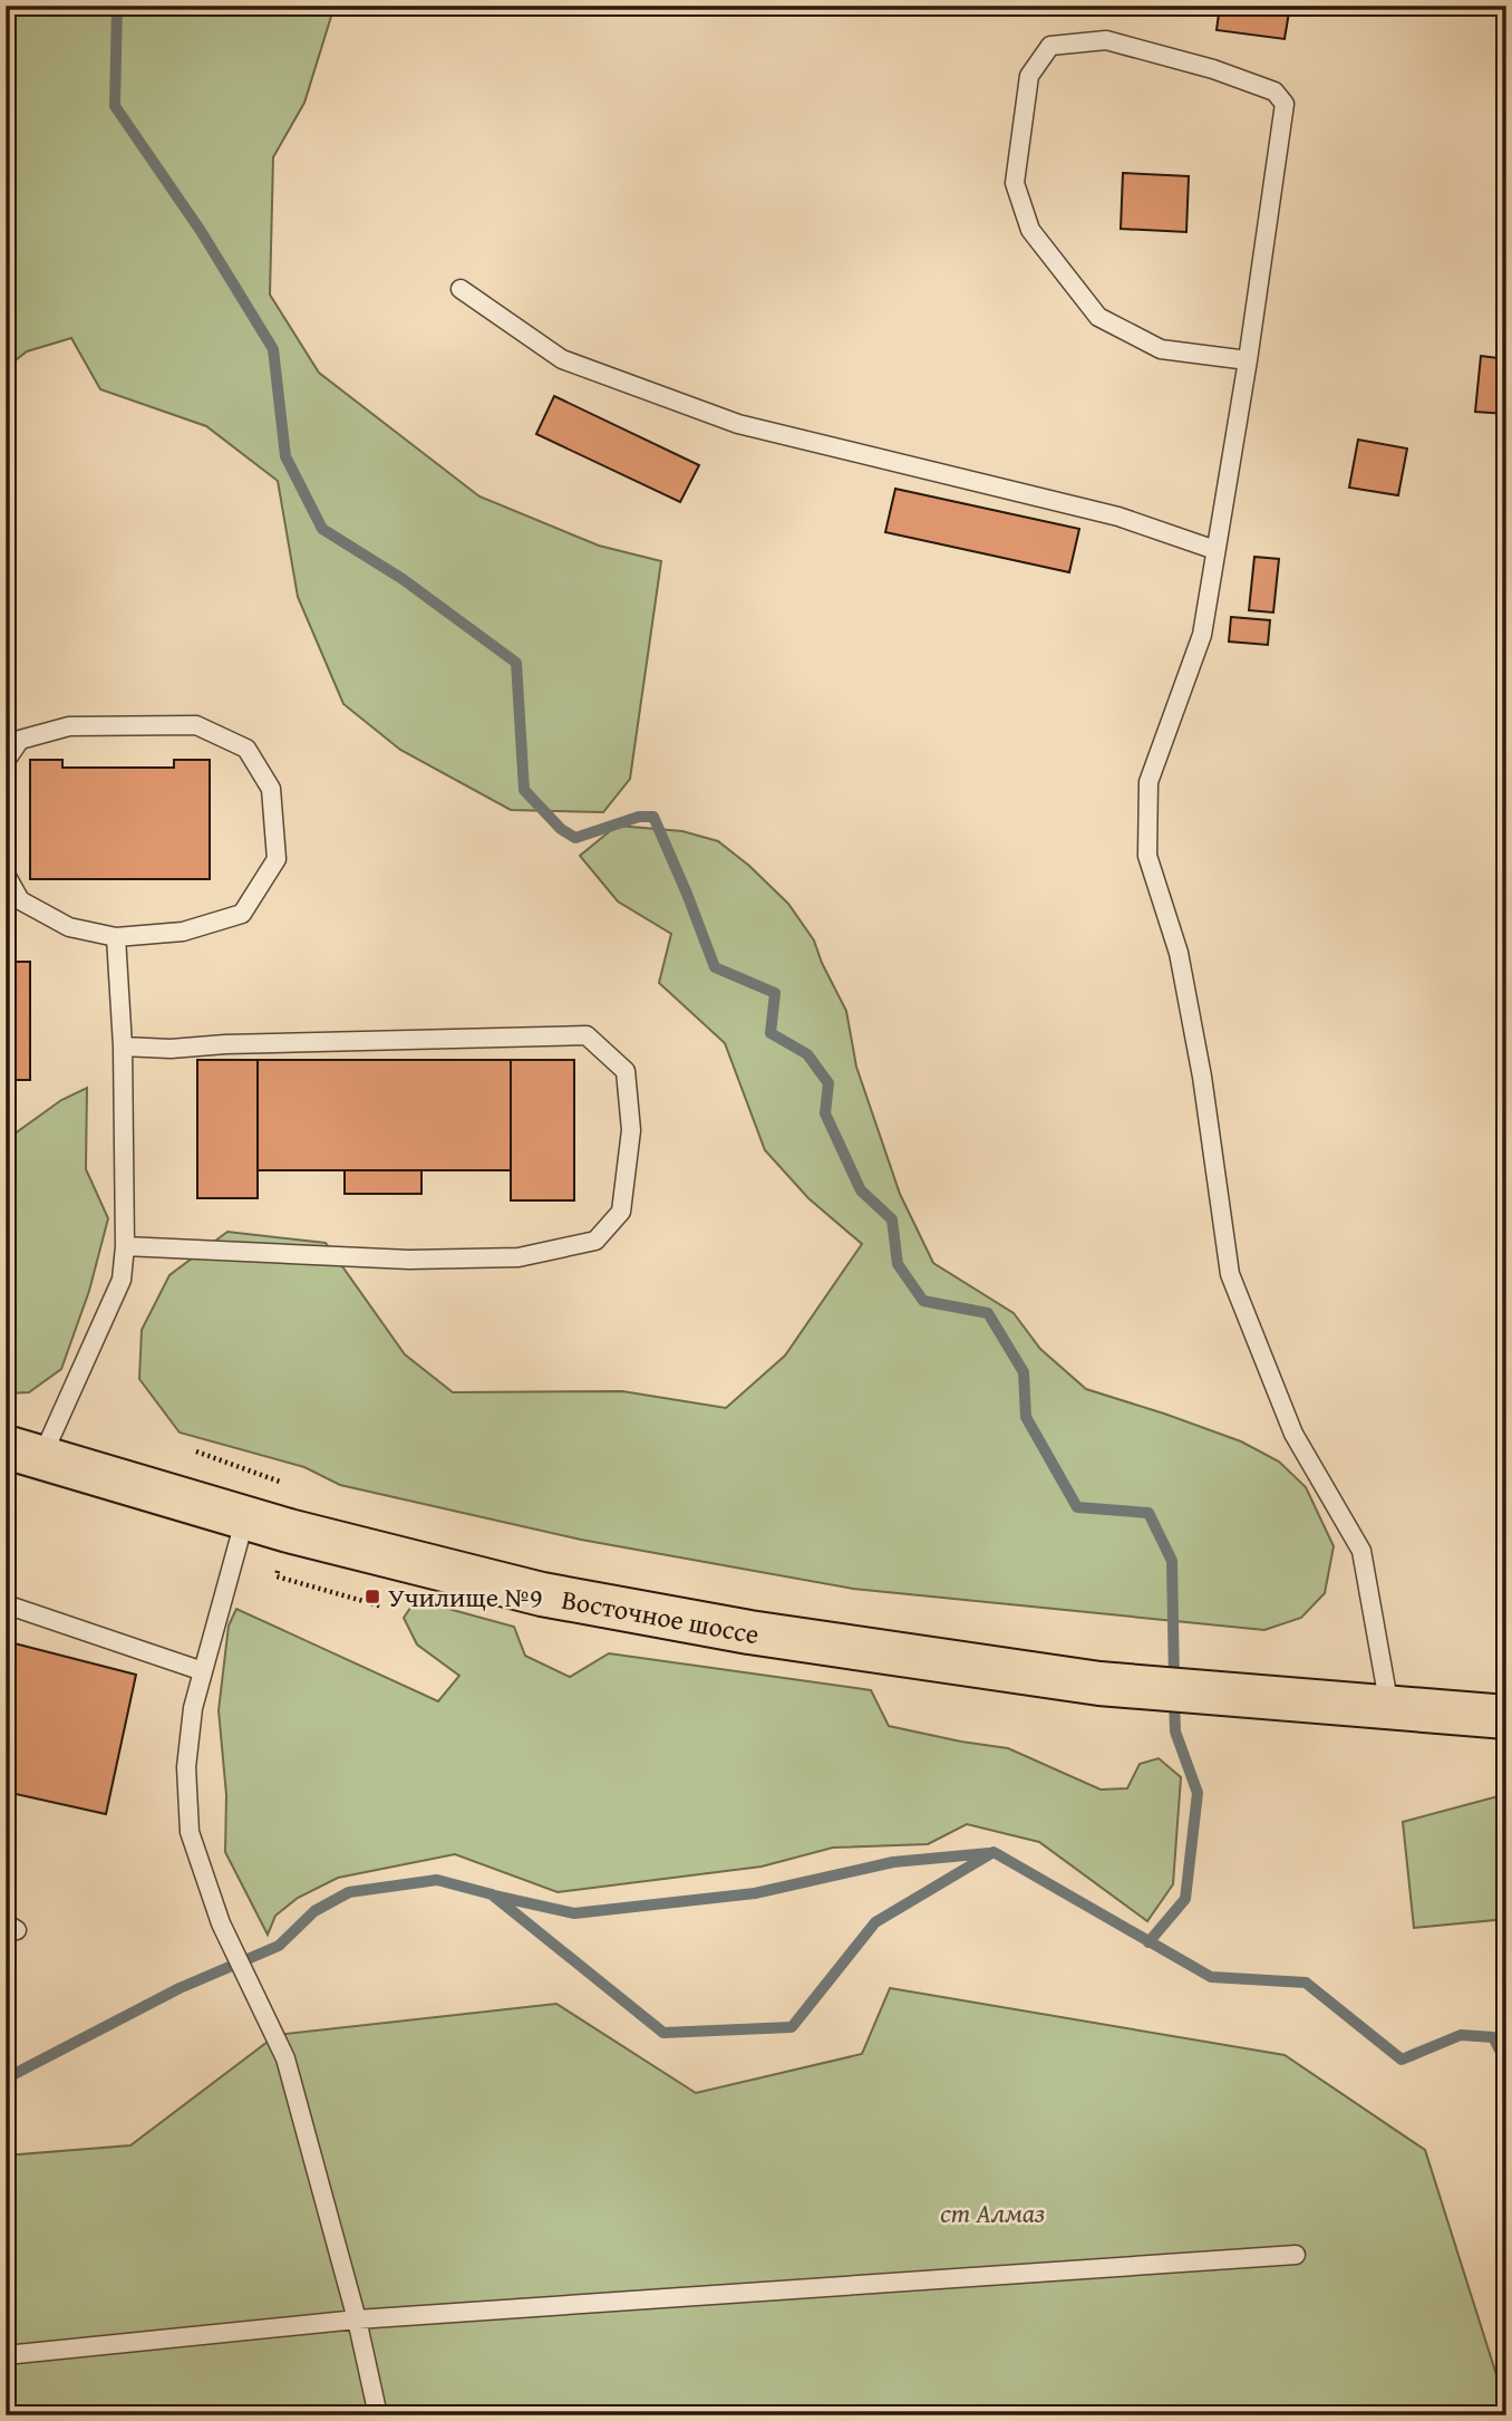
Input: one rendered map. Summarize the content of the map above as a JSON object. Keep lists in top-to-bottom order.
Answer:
{
  "streets": {
    "main road": ["Восточное шоссе"]
  },
  "parks": ["ст Алмаз"],
  "places": {
    "transit": ["Училище №9"]
  }
}
